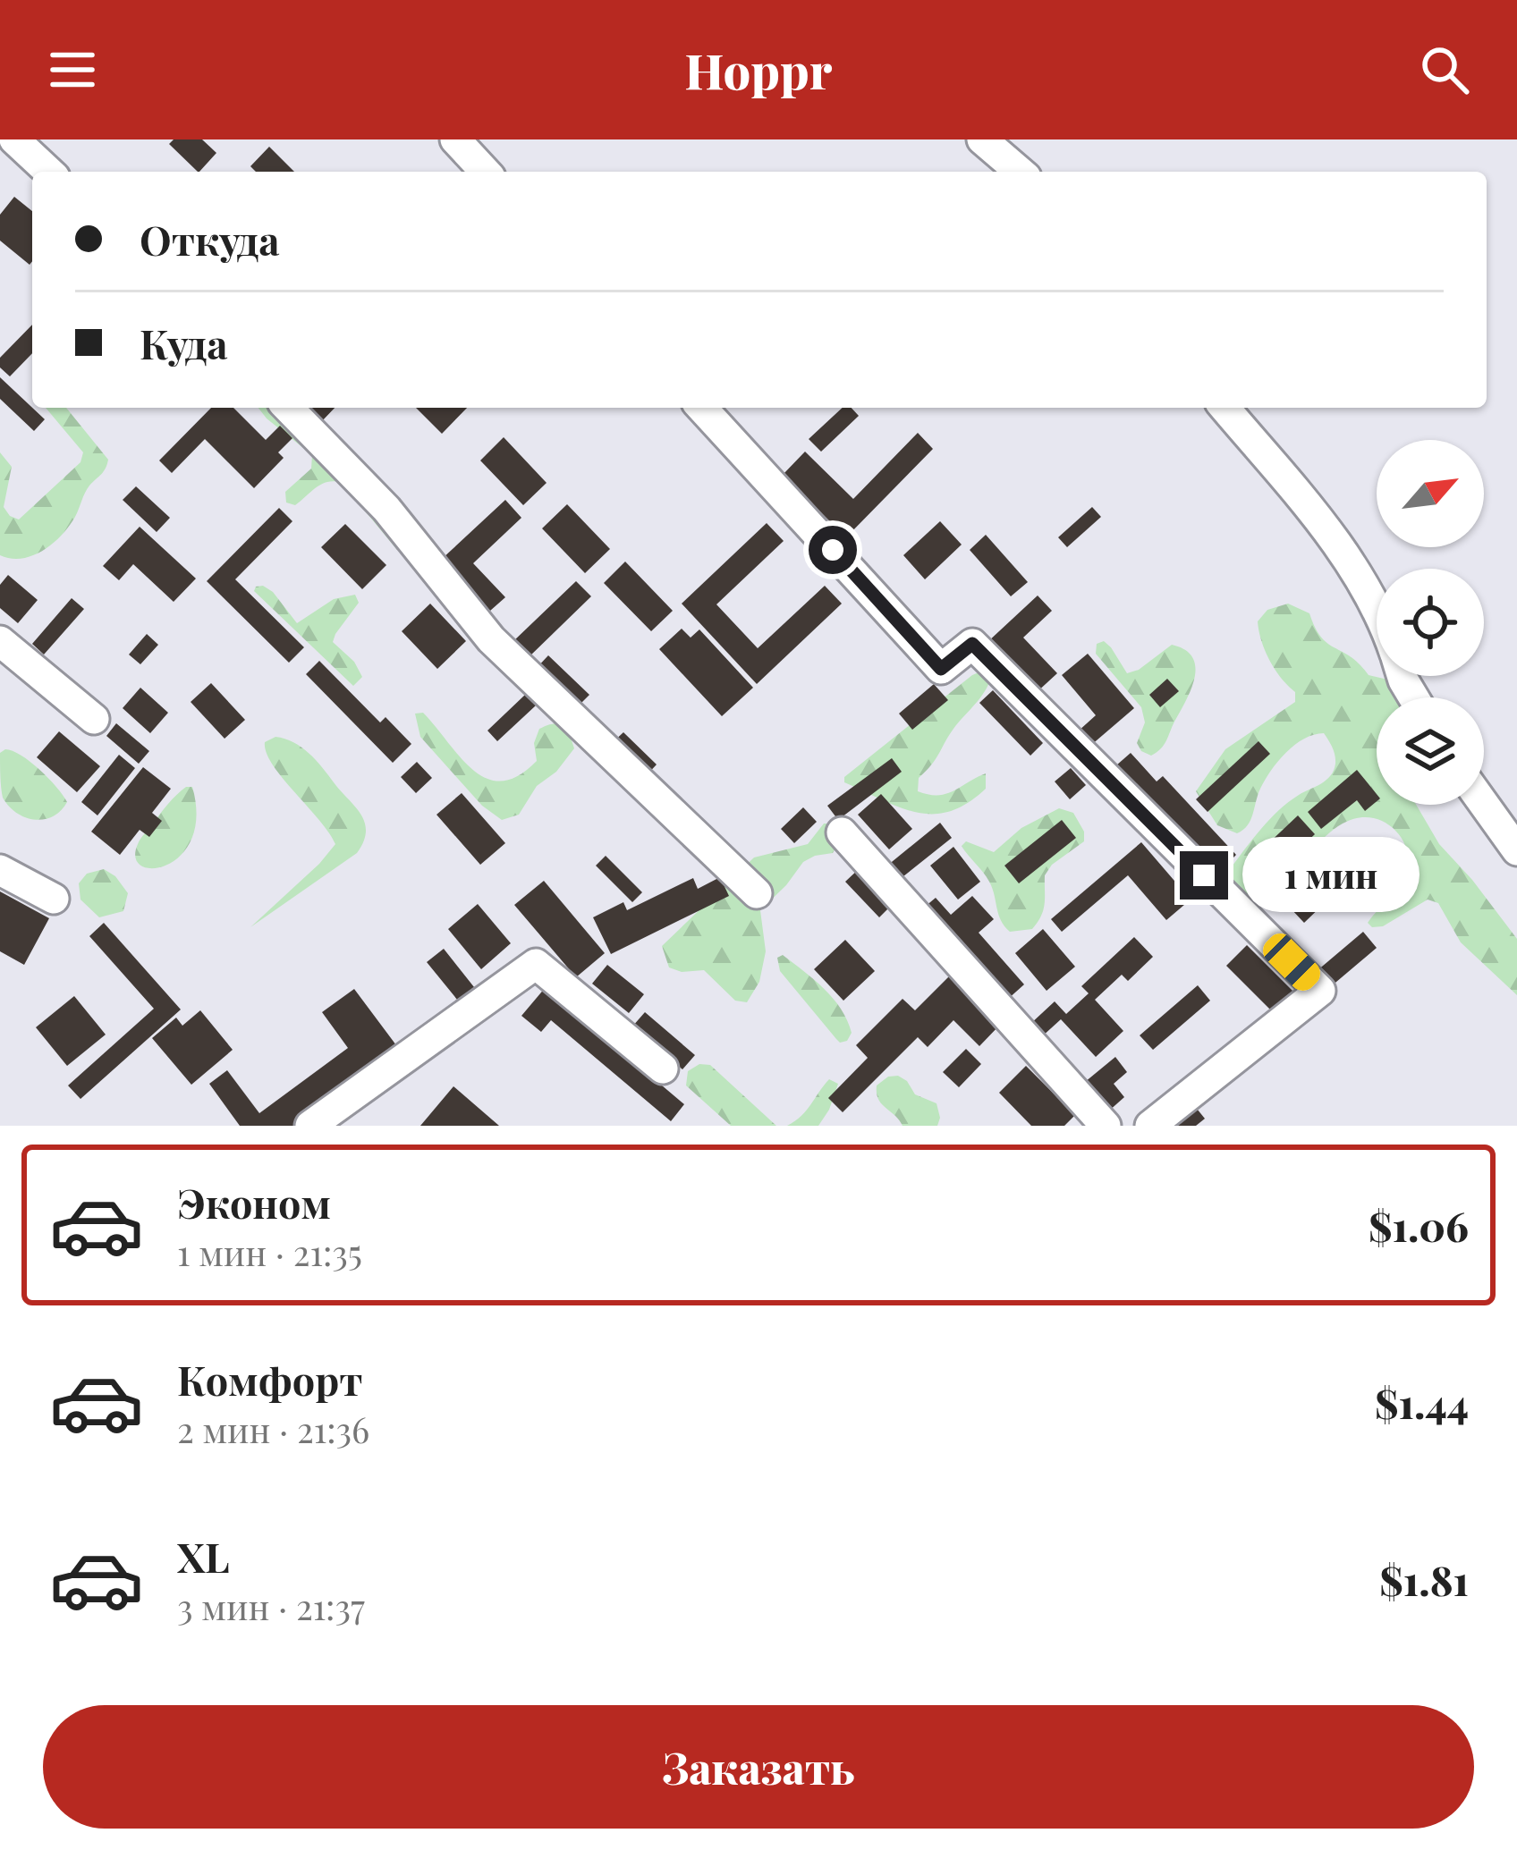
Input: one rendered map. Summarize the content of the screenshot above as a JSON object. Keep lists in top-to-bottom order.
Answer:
{
  "north": "top right",
  "page": {
    "header": "Hoppr",
    "banner": ["Откуда", "Куда"],
    "bubble": "1 мин",
    "list": [
      {
        "name": "Эконом",
        "note": "1 мин · 21:35",
        "value": "$1.06"
      },
      {
        "name": "Комфорт",
        "note": "2 мин · 21:36",
        "value": "$1.44"
      },
      {
        "name": "XL",
        "note": "3 мин · 21:37",
        "value": "$1.81"
      }
    ],
    "buttons": "Заказать"
  }
}
